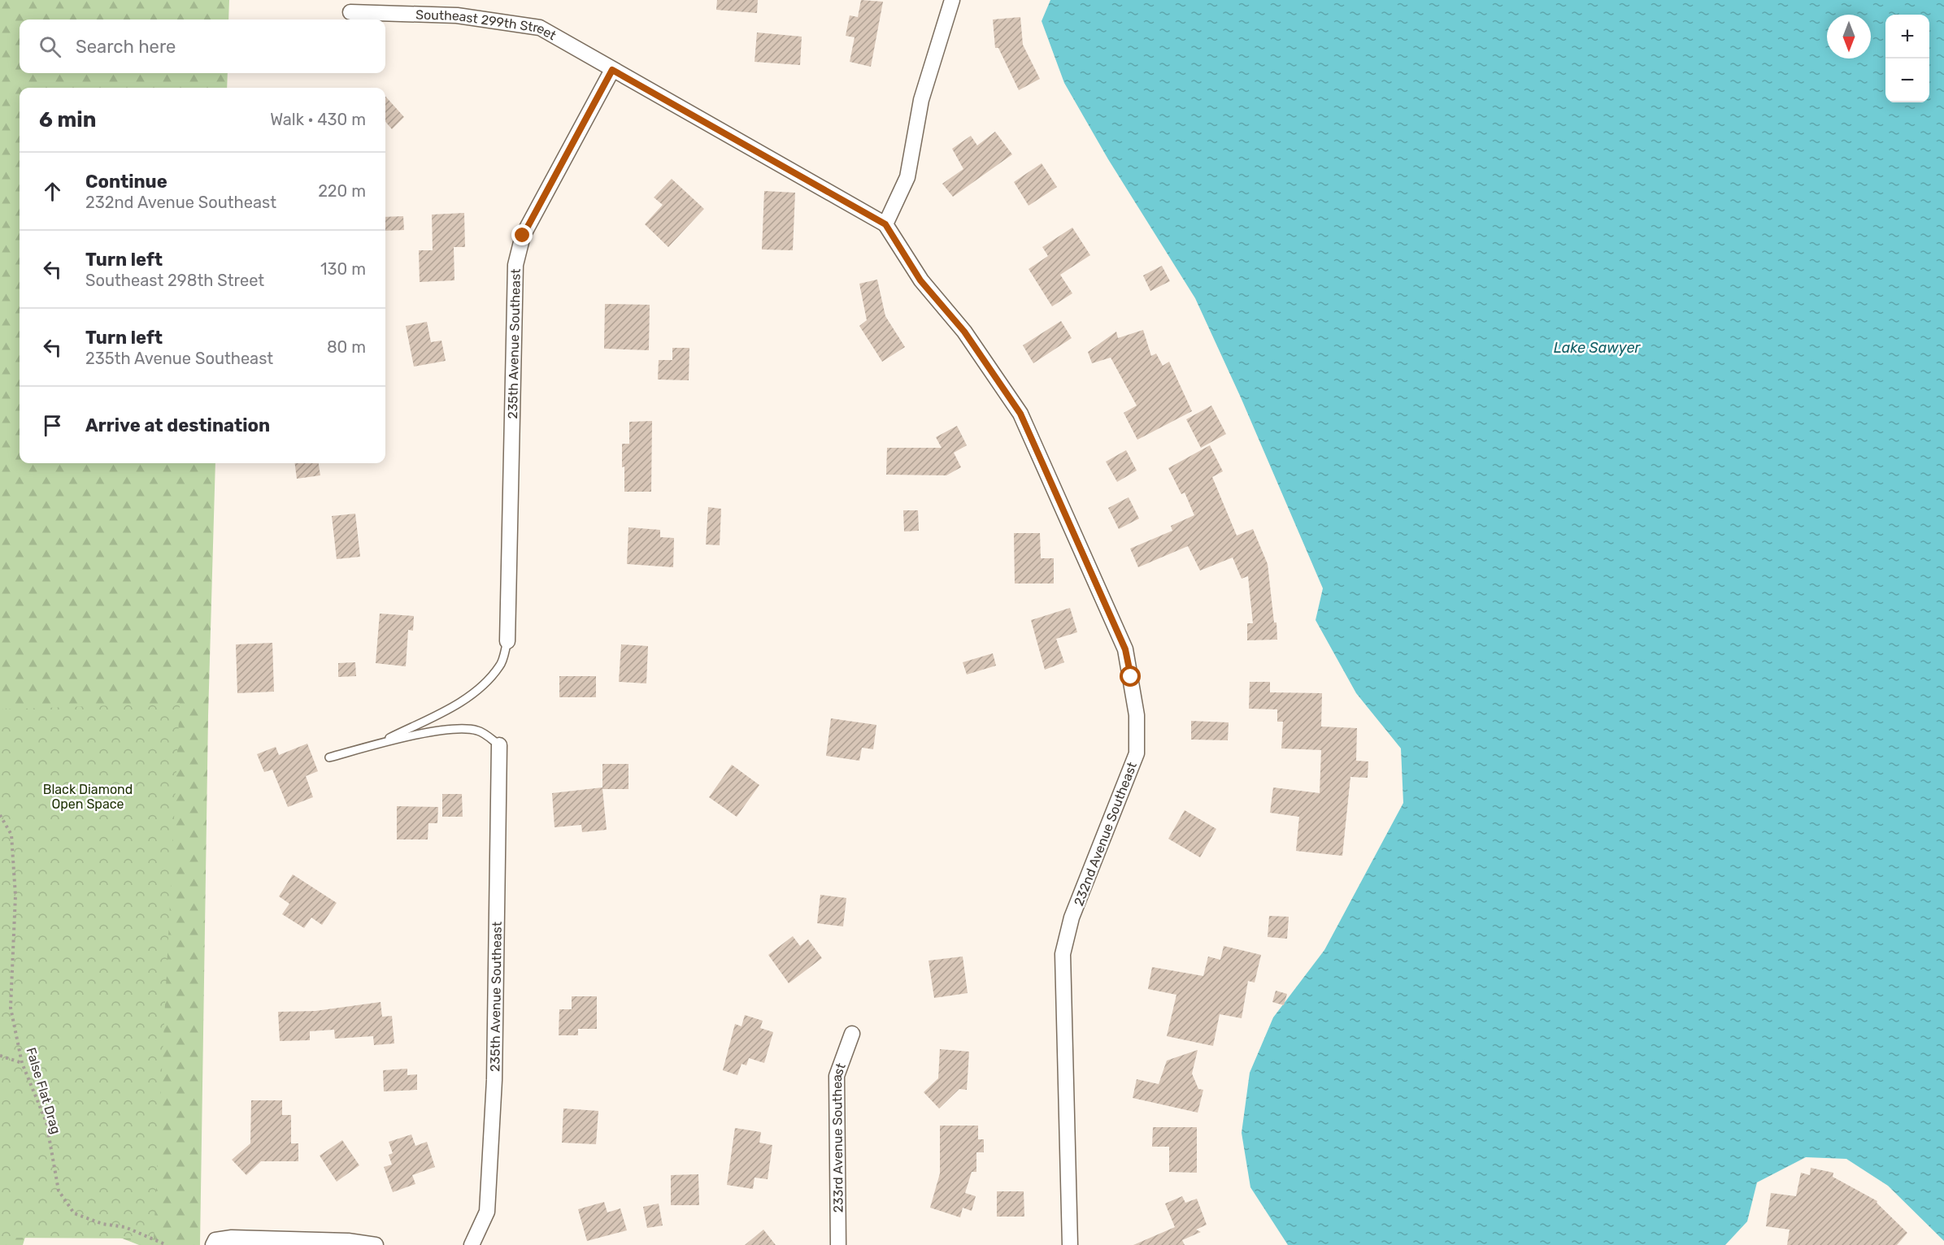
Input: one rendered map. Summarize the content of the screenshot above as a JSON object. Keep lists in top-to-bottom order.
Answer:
{
  "streets": {
    "street": [
      "Southeast 299th Street",
      "235th Avenue Southeast",
      "232nd Avenue Southeast",
      "233rd Avenue Southeast"
    ],
    "path": ["False Flat Drag"]
  },
  "crossings": [
    ["Southeast 299th Street", "235th Avenue Southeast"],
    ["Southeast 299th Street", "232nd Avenue Southeast"]
  ],
  "water": ["Lake Sawyer"],
  "parks": ["Black Diamond Open Space"],
  "north": "bottom",
  "page": {
    "map_buttons": ["+", "−"],
    "search": "Search here",
    "heading": ["6 min", "Walk · 430 m"],
    "list": [
      ["Continue", "232nd Avenue Southeast", "220 m"],
      ["Turn left", "Southeast 298th Street", "130 m"],
      ["Turn left", "235th Avenue Southeast", "80 m"],
      "Arrive at destination"
    ]
  }
}
